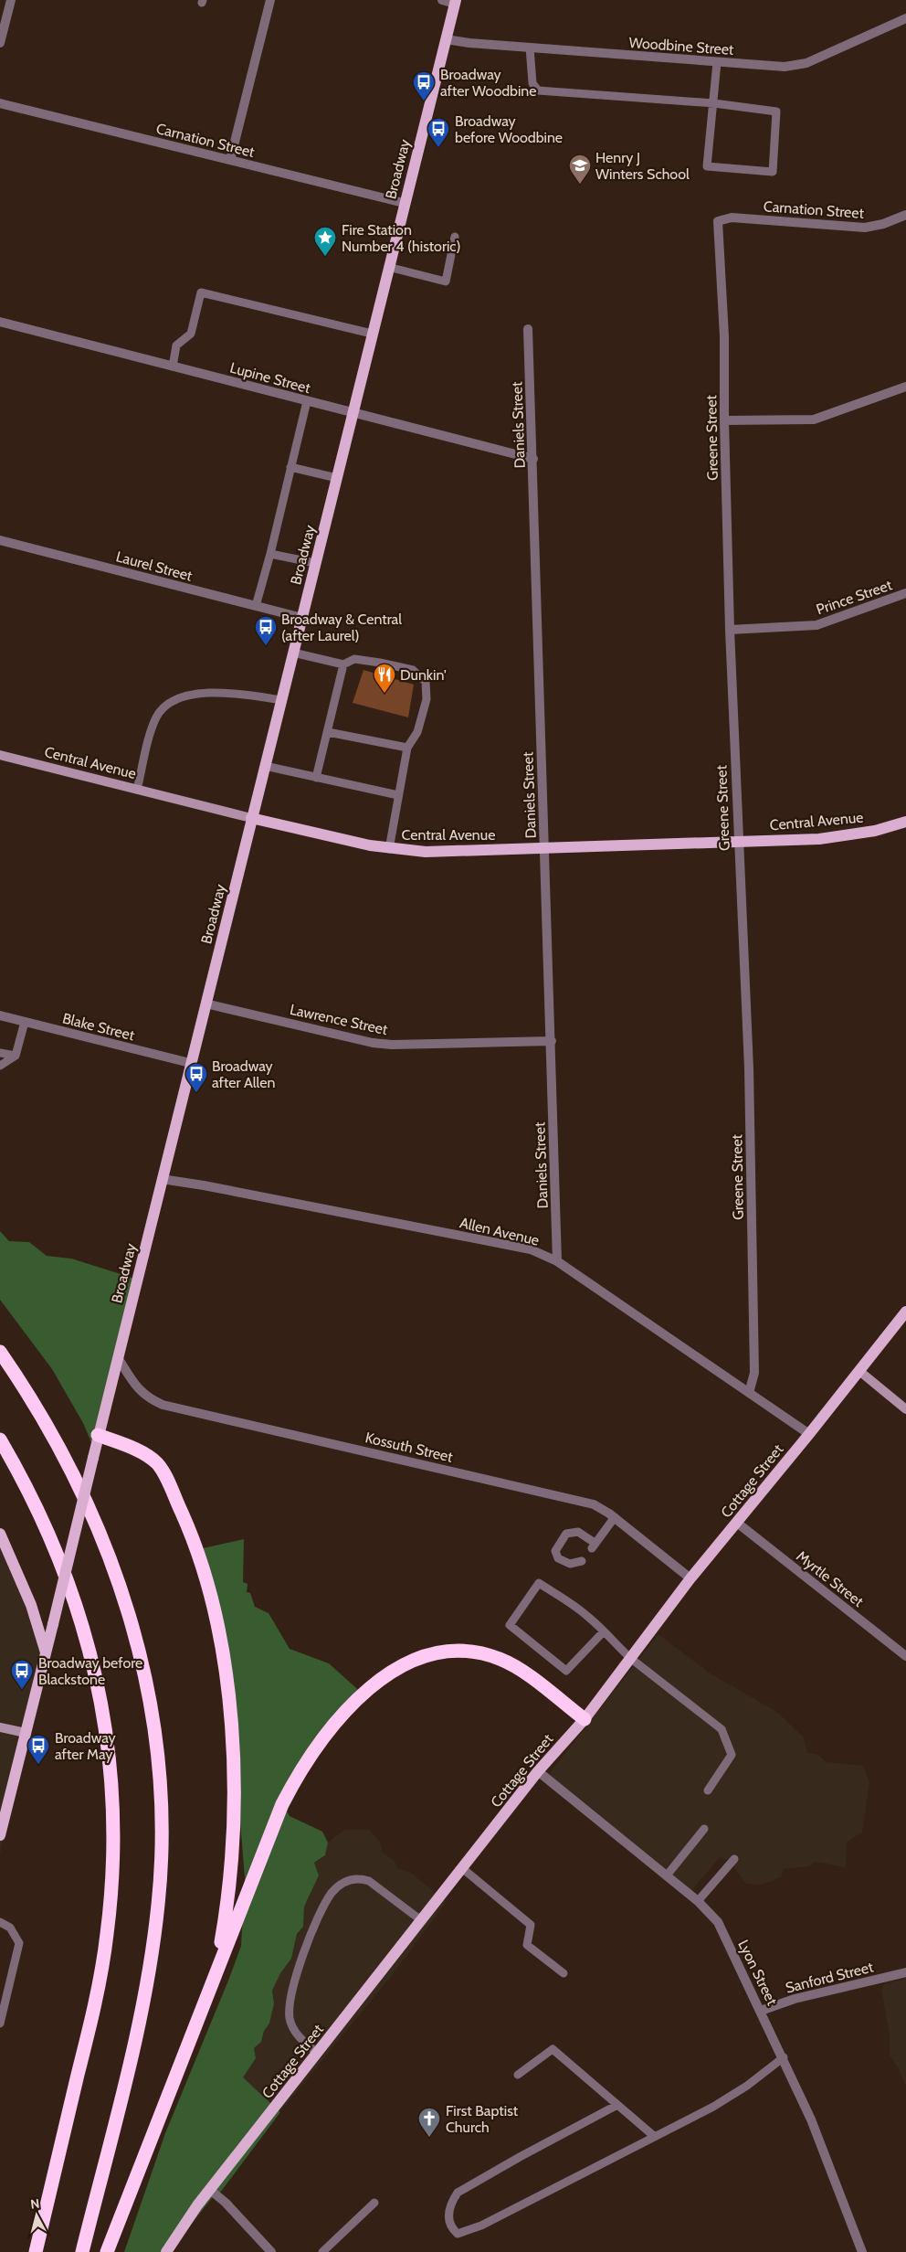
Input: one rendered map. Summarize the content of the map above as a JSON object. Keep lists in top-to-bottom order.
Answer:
{
  "streets": {
    "main road": ["Broadway", "Central Avenue", "Cottage Street"],
    "street": [
      "Woodbine Street",
      "Carnation Street",
      "Lupine Street",
      "Daniels Street",
      "Greene Street",
      "Laurel Street",
      "Prince Street",
      "Lawrence Street",
      "Blake Street",
      "Allen Avenue",
      "Kossuth Street",
      "Myrtle Street",
      "Lyon Street",
      "Sanford Street"
    ]
  },
  "crossings": [
    ["Woodbine Street", "Broadway"],
    ["Carnation Street", "Broadway"],
    ["Carnation Street", "Greene Street"],
    ["Broadway", "Lupine Street"],
    ["Broadway", "Laurel Street"],
    ["Broadway", "Central Avenue"],
    ["Broadway", "Lawrence Street"],
    ["Broadway", "Blake Street"],
    ["Broadway", "Allen Avenue"],
    ["Broadway", "Kossuth Street"],
    ["Lupine Street", "Daniels Street"],
    ["Daniels Street", "Central Avenue"],
    ["Daniels Street", "Lawrence Street"],
    ["Daniels Street", "Allen Avenue"],
    ["Greene Street", "Prince Street"],
    ["Greene Street", "Central Avenue"],
    ["Greene Street", "Allen Avenue"],
    ["Allen Avenue", "Cottage Street"],
    ["Kossuth Street", "Cottage Street"],
    ["Cottage Street", "Myrtle Street"],
    ["Cottage Street", "Lyon Street"],
    ["Lyon Street", "Sanford Street"]
  ],
  "places": {
    "bus stop": [
      "Broadway after Woodbine",
      "Broadway before Woodbine",
      "Broadway & Central (after Laurel)",
      "Broadway after Allen",
      "Broadway before Blackstone",
      "Broadway after May"
    ],
    "school or university": ["Henry J Winters School"],
    "place": ["Fire Station Number 4 (historic)"],
    "restaurant": ["Dunkin'"],
    "church": ["First Baptist Church"]
  },
  "north": "top"
}
